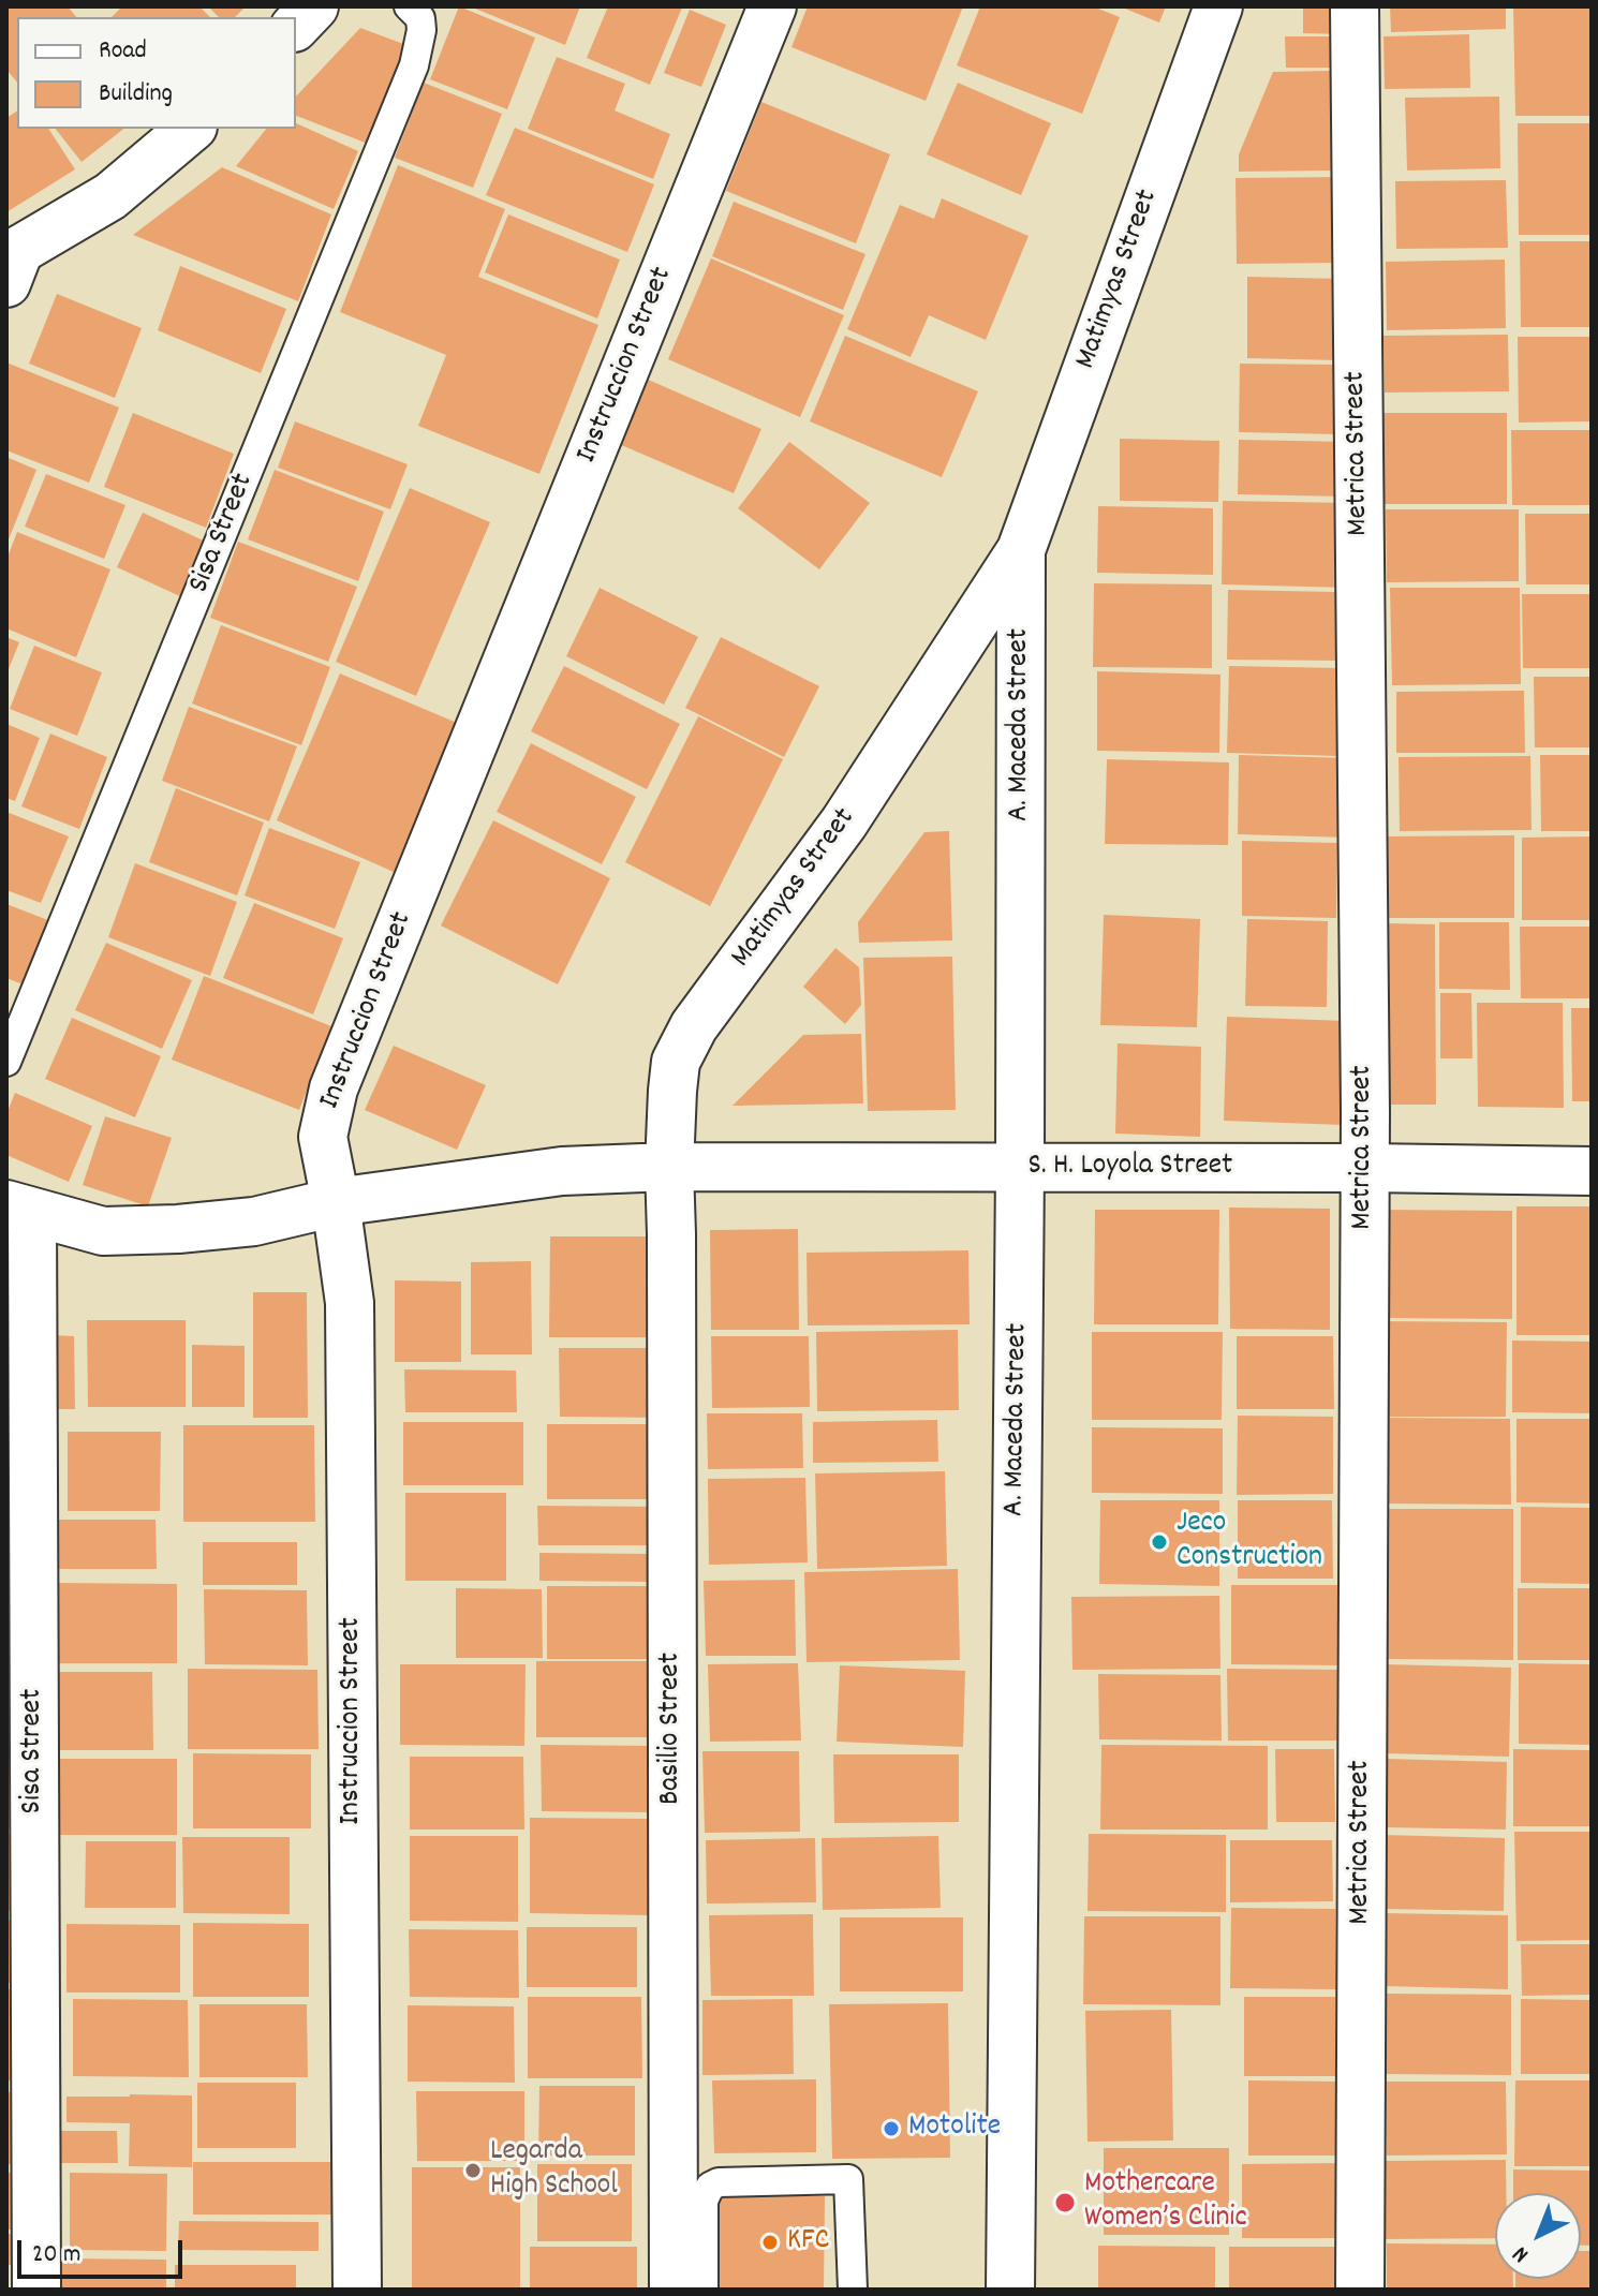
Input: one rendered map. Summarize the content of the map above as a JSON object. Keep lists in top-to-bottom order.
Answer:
{
  "streets": {
    "street": [
      "Matimyas Street",
      "Instruccion Street",
      "Metrica Street",
      "Sisa Street",
      "A. Maceda Street",
      "S. H. Loyola Street",
      "Basilio Street"
    ]
  },
  "crossings": [
    ["Matimyas Street", "A. Maceda Street"],
    ["Matimyas Street", "S. H. Loyola Street"],
    ["Matimyas Street", "Basilio Street"],
    ["Metrica Street", "S. H. Loyola Street"],
    ["A. Maceda Street", "S. H. Loyola Street"],
    ["S. H. Loyola Street", "Basilio Street"]
  ],
  "places": [
    "Jeco Construction",
    "Motolite",
    "Legarda High School",
    "Mothercare Women’s Clinic",
    "KFC"
  ],
  "legend": ["Road", "Building"],
  "scale_bar": "20 m",
  "north": "bottom left"
}
